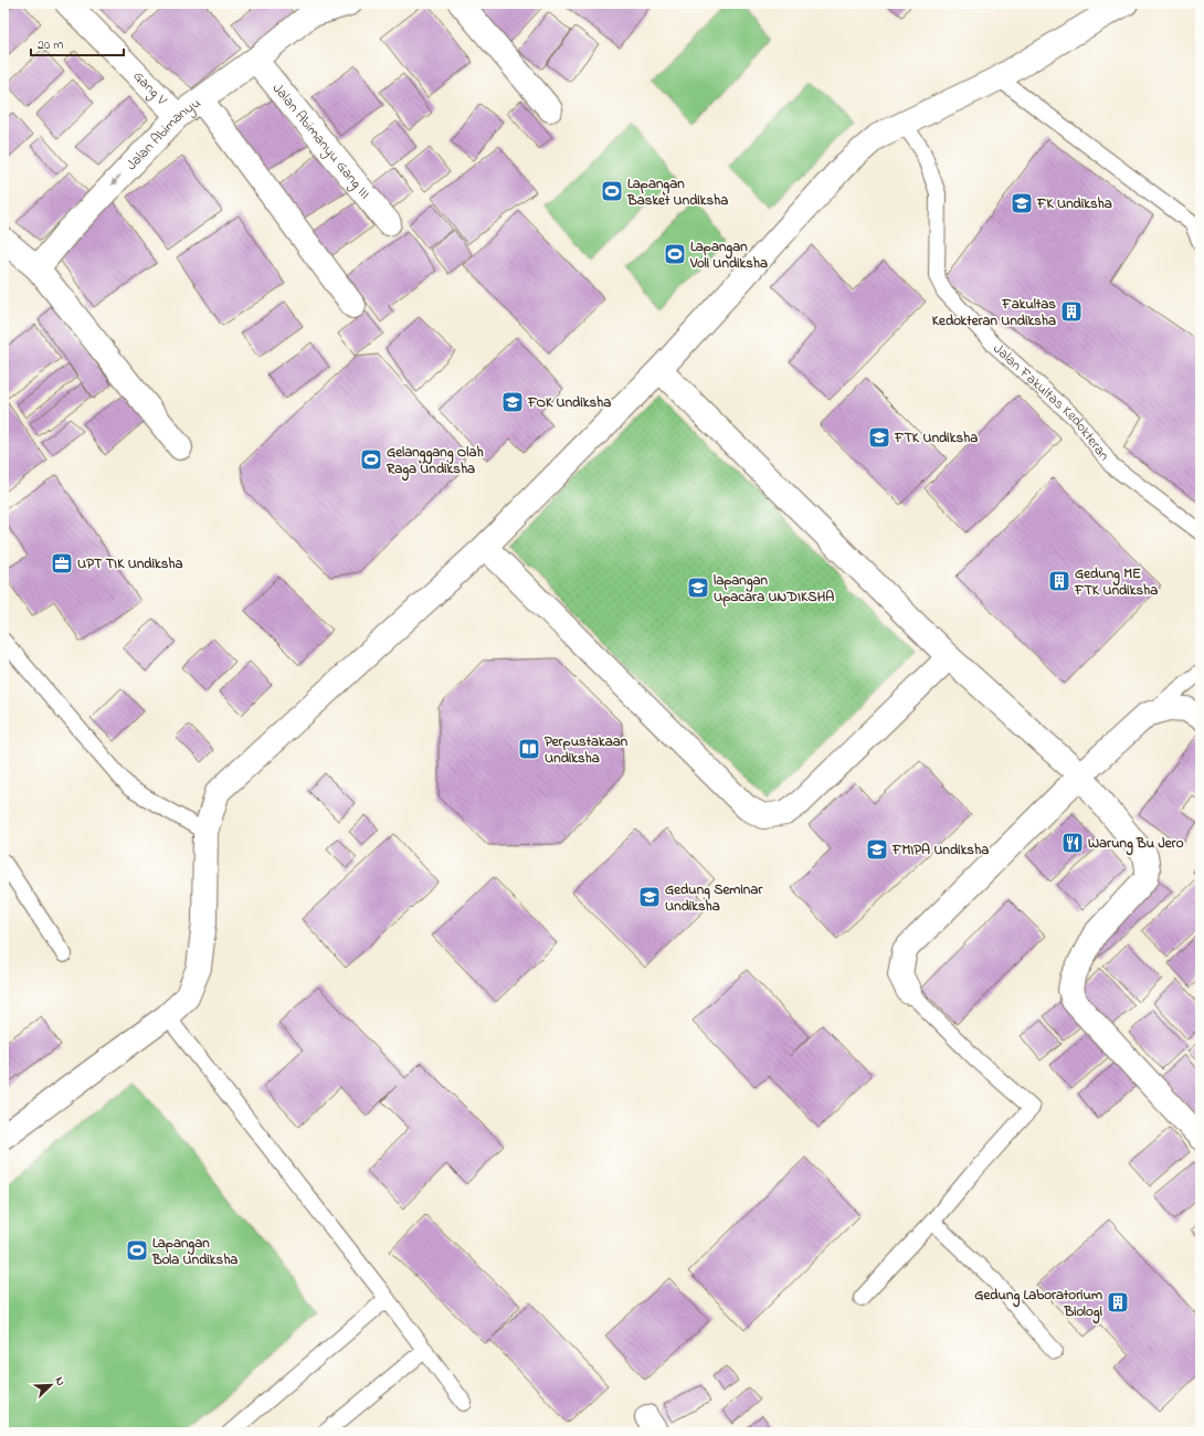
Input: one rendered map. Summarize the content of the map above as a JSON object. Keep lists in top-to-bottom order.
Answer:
{
  "streets": {
    "street": ["Gang V", "Jalan Abimanyu", "Jalan Abimanyu Gang III"],
    "lane": ["Jalan Fakultas Kedokteran"]
  },
  "crossings": [
    ["Gang V", "Jalan Abimanyu"],
    ["Jalan Abimanyu", "Jalan Abimanyu Gang III"]
  ],
  "one_way": ["Jalan Abimanyu"],
  "places": {
    "sports": [
      "Lapangan Basket Undiksha",
      "Lapangan Voli Undiksha",
      "Gelanggang Olah Raga Undiksha",
      "Lapangan Bola Undiksha"
    ],
    "school or university": [
      "FK Undiksha",
      "FOK Undiksha",
      "FTK Undiksha",
      "lapangan Upacara UNDIKSHA",
      "FMIPA Undiksha",
      "Gedung Seminar Undiksha"
    ],
    "building": ["Fakultas Kedokteran Undiksha", "Gedung ME FTK Undiksha", "Gedung Laboratorium Biologi"],
    "office": ["UPT TIK Undiksha"],
    "library": ["Perpustakaan Undiksha"],
    "restaurant": ["Warung Bu Jero"]
  },
  "scale_bar": "20 m",
  "north": "top right"
}
